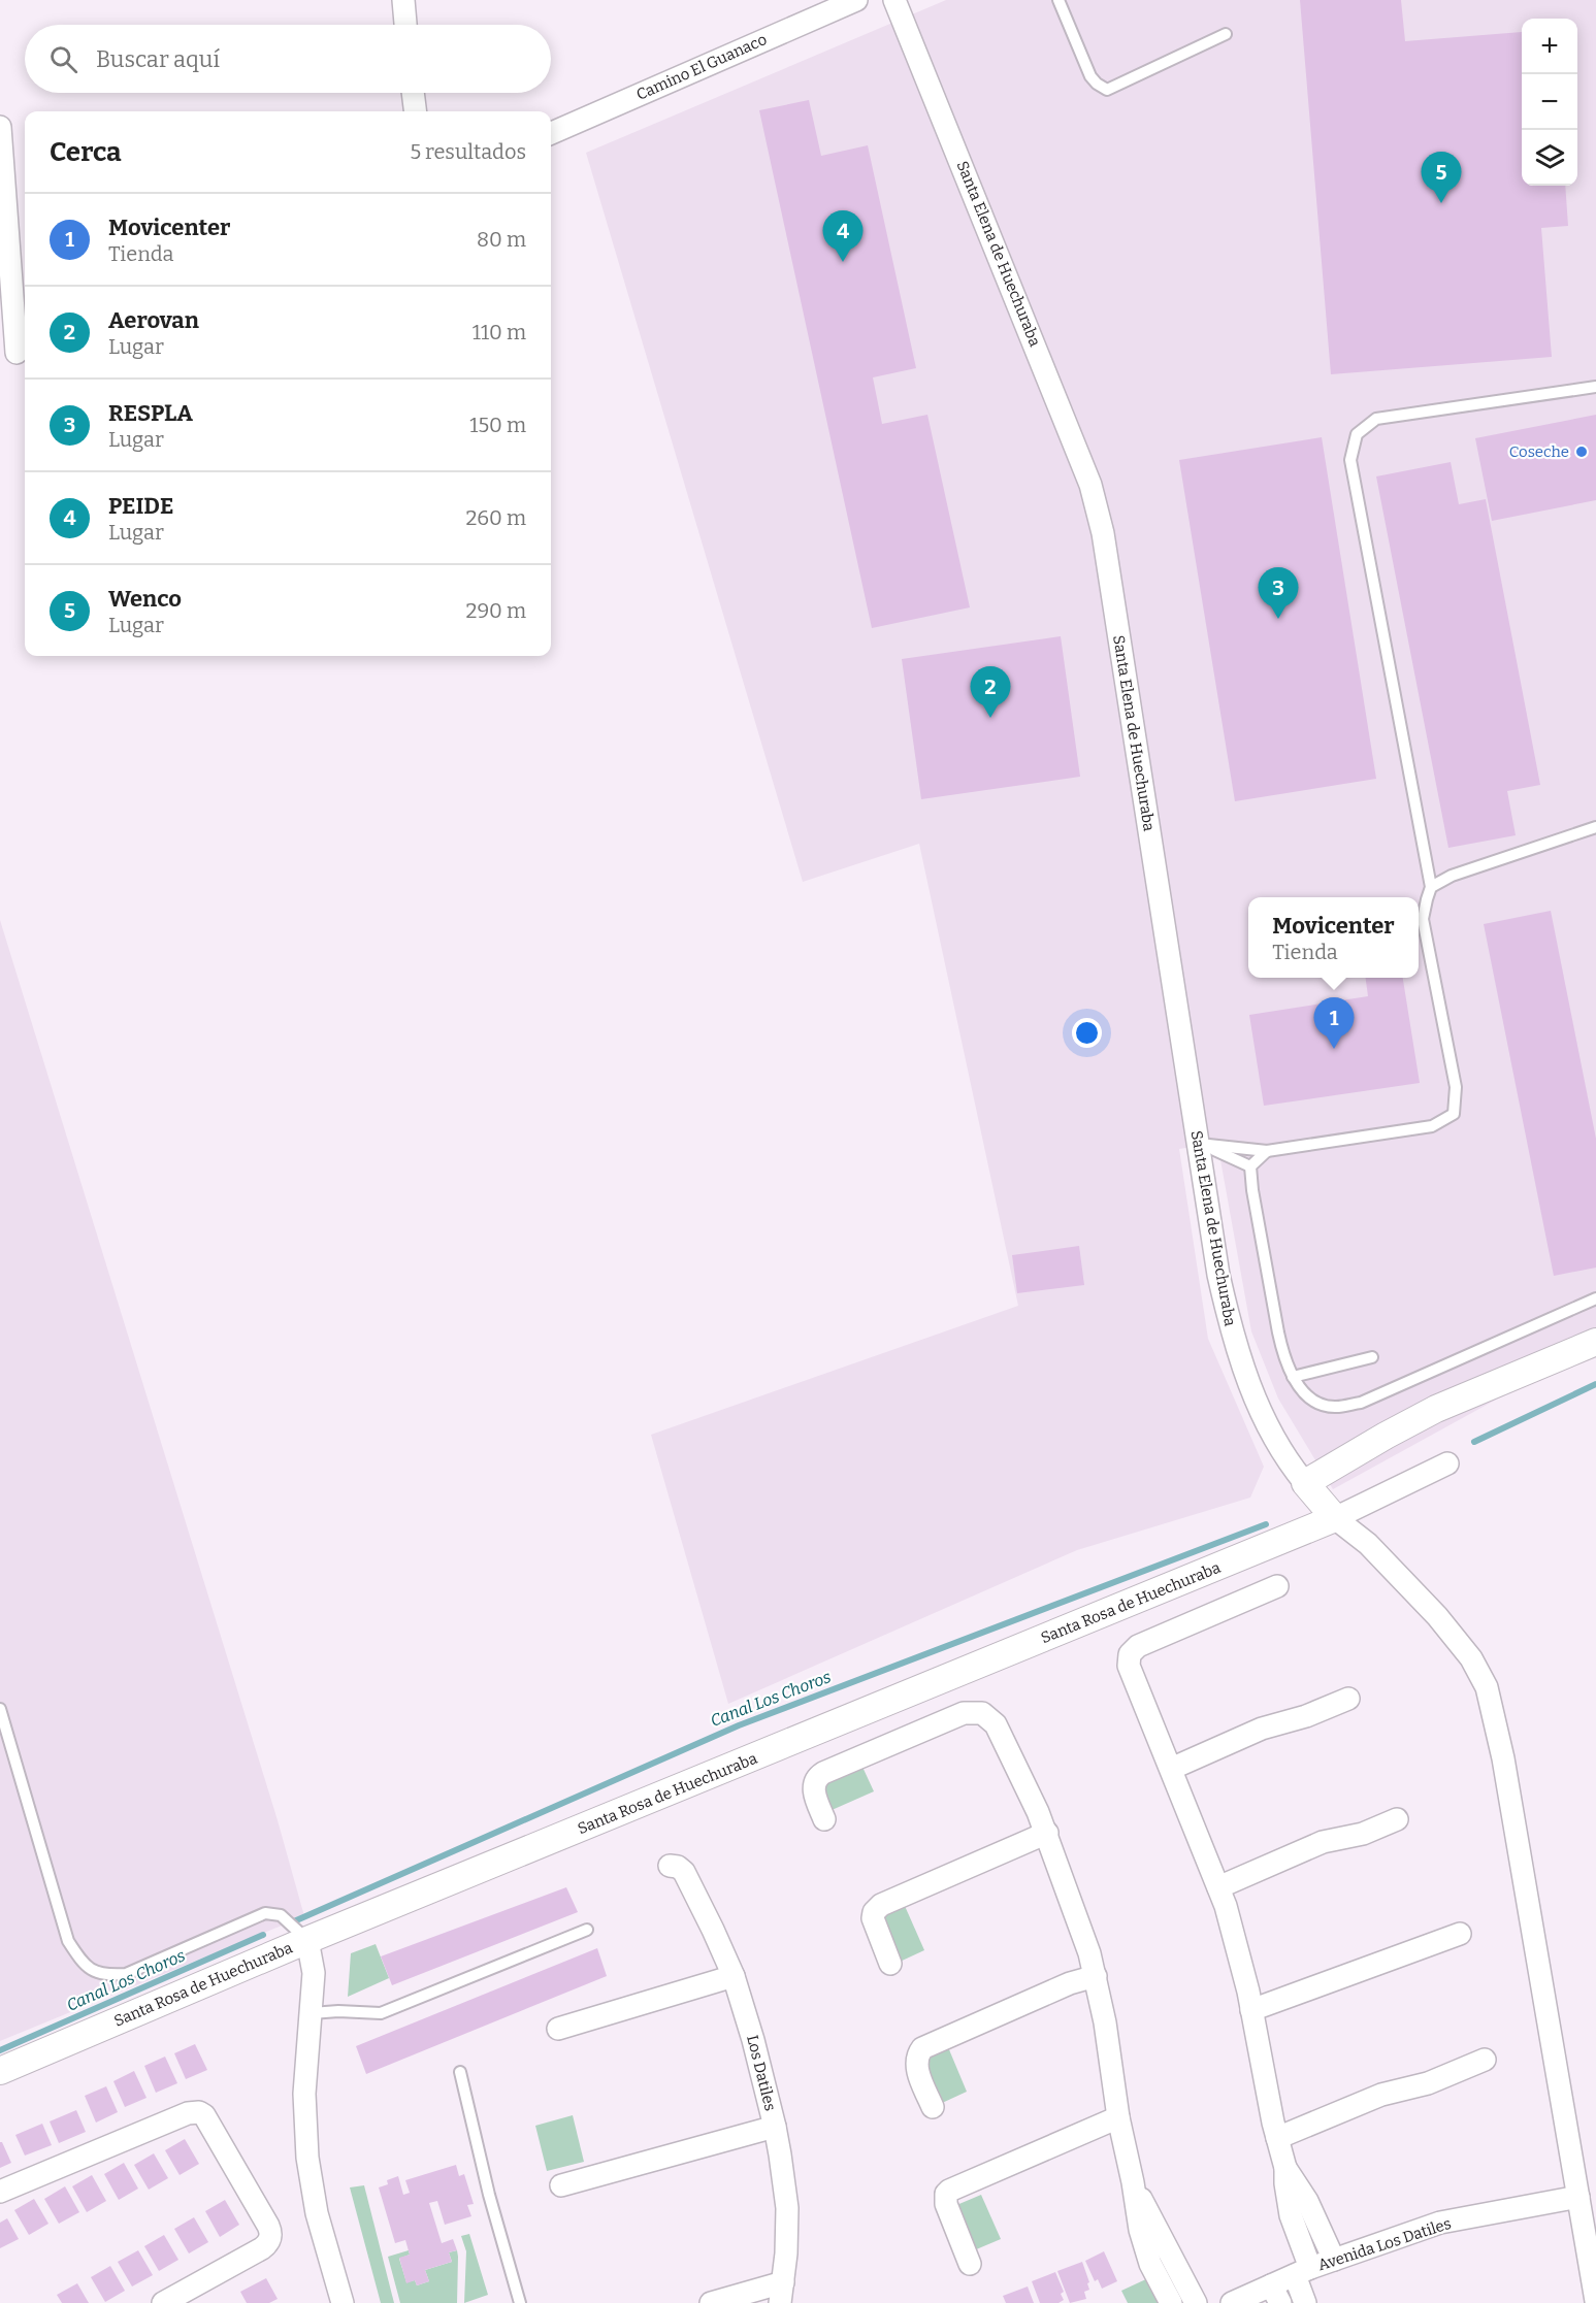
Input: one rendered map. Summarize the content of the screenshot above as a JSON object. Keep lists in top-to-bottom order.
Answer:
{
  "streets": {
    "street": [
      "Camino El Guanaco",
      "Santa Elena de Huechuraba",
      "Santa Rosa de Huechuraba",
      "Los Datiles",
      "Avenida Los Datiles"
    ]
  },
  "water": ["Canal Los Choros"],
  "places": ["Coseche"],
  "page": {
    "map_buttons": ["+", "−"],
    "search": "Buscar aquí",
    "heading": ["Cerca", "5 resultados"],
    "pins": [
      "5",
      "4",
      "3",
      "2",
      "1"
    ],
    "list": [
      {
        "mark": "1",
        "name": "Movicenter",
        "note": "Tienda",
        "value": "80 m"
      },
      {
        "mark": "2",
        "name": "Aerovan",
        "note": "Lugar",
        "value": "110 m"
      },
      {
        "mark": "3",
        "name": "RESPLA",
        "note": "Lugar",
        "value": "150 m"
      },
      {
        "mark": "4",
        "name": "PEIDE",
        "note": "Lugar",
        "value": "260 m"
      },
      {
        "mark": "5",
        "name": "Wenco",
        "note": "Lugar",
        "value": "290 m"
      }
    ],
    "popup": ["Movicenter", "Tienda"]
  }
}
